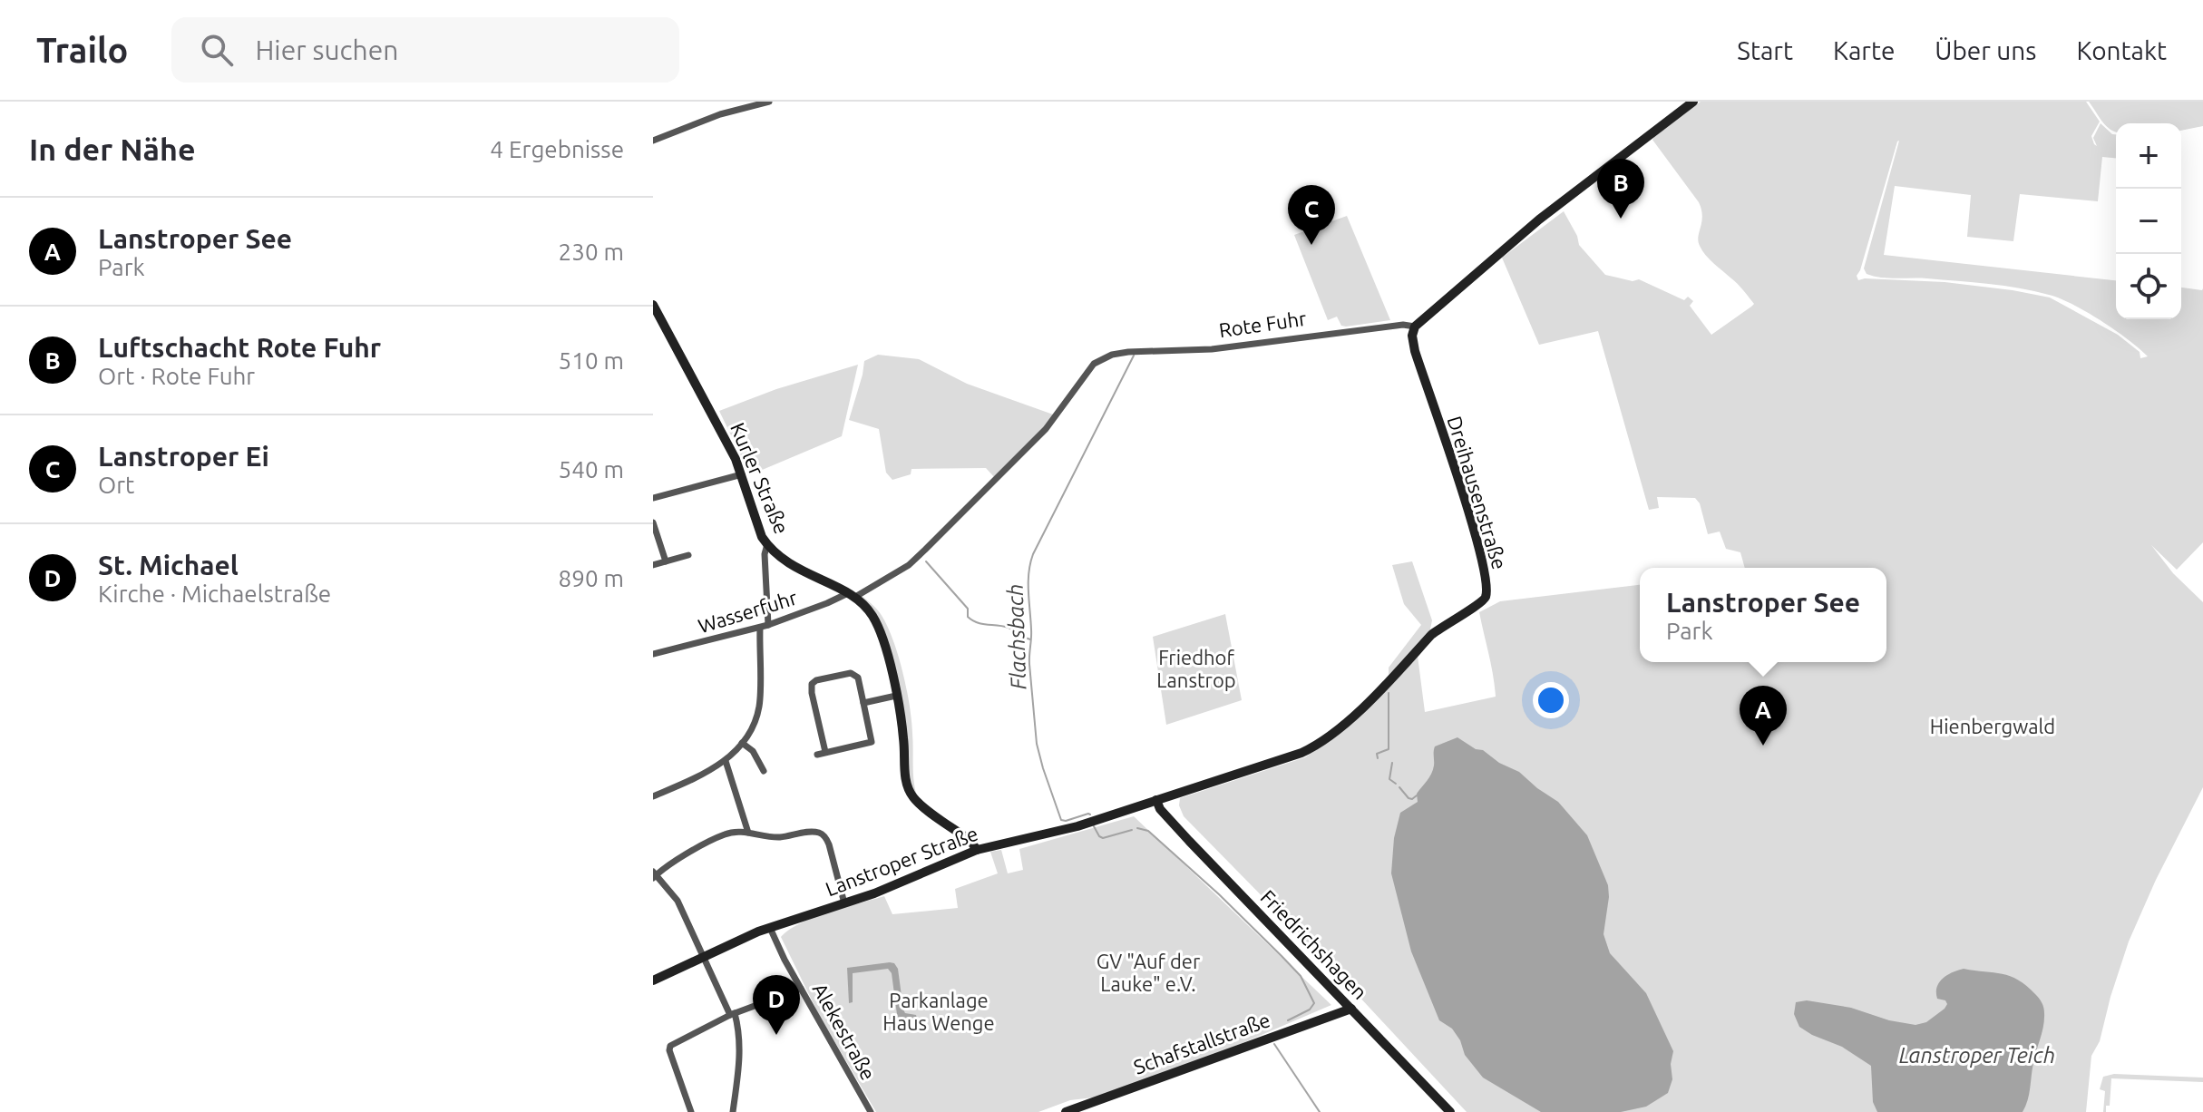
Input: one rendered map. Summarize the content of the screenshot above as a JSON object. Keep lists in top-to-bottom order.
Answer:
{
  "streets": {
    "main road": [
      "Kurler Straße",
      "Dreihausenstraße",
      "Lanstroper Straße",
      "Friedrichshagen",
      "Schafstallstraße"
    ],
    "street": ["Rote Fuhr", "Wasserfuhr", "Alekestraße"]
  },
  "crossings": [
    ["Rote Fuhr", "Kurler Straße"],
    ["Rote Fuhr", "Dreihausenstraße"],
    ["Rote Fuhr", "Wasserfuhr"],
    ["Kurler Straße", "Wasserfuhr"],
    ["Kurler Straße", "Lanstroper Straße"],
    ["Dreihausenstraße", "Lanstroper Straße"],
    ["Lanstroper Straße", "Friedrichshagen"],
    ["Lanstroper Straße", "Alekestraße"],
    ["Friedrichshagen", "Schafstallstraße"]
  ],
  "water": ["Flachsbach", "Lanstroper Teich"],
  "parks": [
    "Friedhof Lanstrop",
    "Hienbergwald",
    "GV \"Auf der Lauke\" e.V.",
    "Parkanlage Haus Wenge"
  ],
  "page": {
    "header": "Trailo",
    "search": "Hier suchen",
    "nav": [
      "Start",
      "Karte",
      "Über uns",
      "Kontakt"
    ],
    "heading": ["In der Nähe", "4 Ergebnisse"],
    "map_buttons": ["+", "−"],
    "pins": [
      "B",
      "C",
      "A",
      "D"
    ],
    "list": [
      {
        "mark": "A",
        "name": "Lanstroper See",
        "note": "Park",
        "value": "230 m"
      },
      {
        "mark": "B",
        "name": "Luftschacht Rote Fuhr",
        "note": "Ort · Rote Fuhr",
        "value": "510 m"
      },
      {
        "mark": "C",
        "name": "Lanstroper Ei",
        "note": "Ort",
        "value": "540 m"
      },
      {
        "mark": "D",
        "name": "St. Michael",
        "note": "Kirche · Michaelstraße",
        "value": "890 m"
      }
    ],
    "popup": ["Lanstroper See", "Park"]
  }
}
